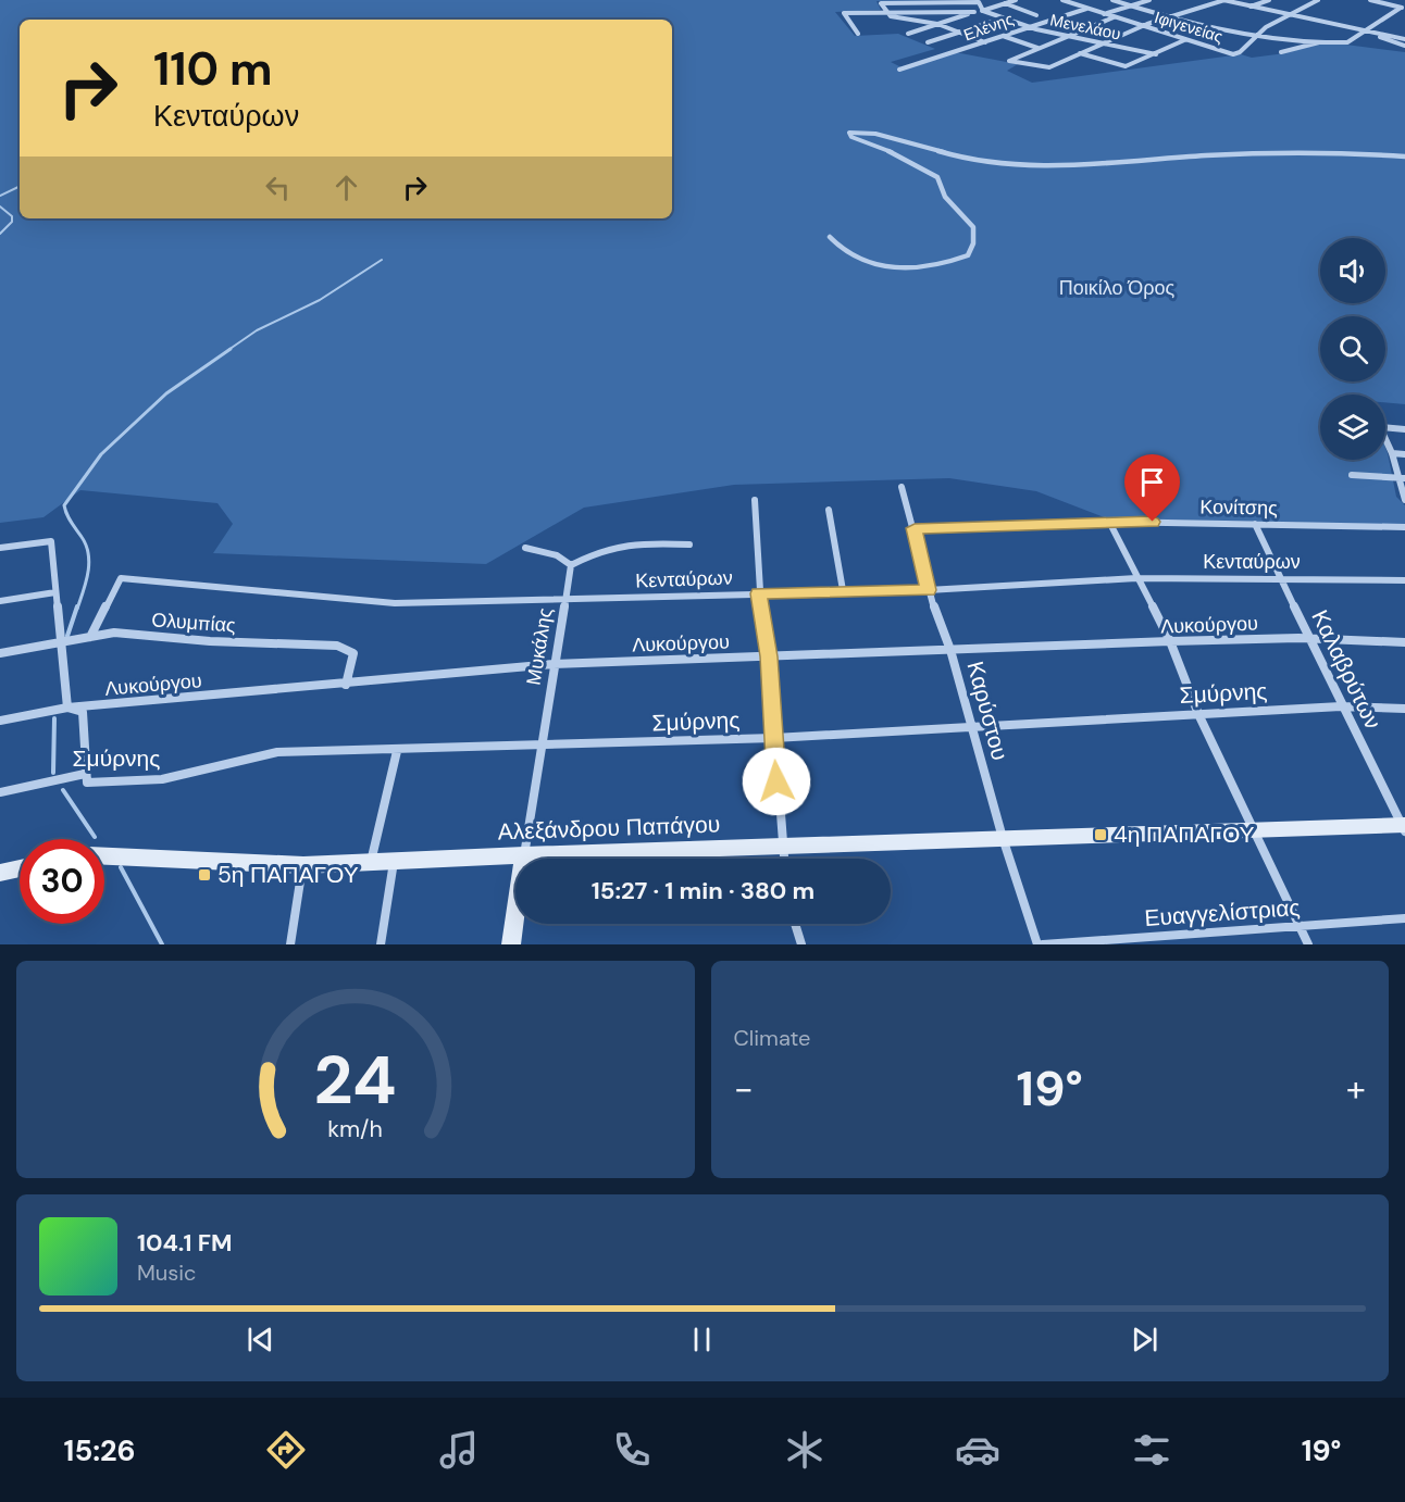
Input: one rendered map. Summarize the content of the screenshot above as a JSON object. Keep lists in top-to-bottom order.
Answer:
{
  "streets": {
    "street": [
      "Ελένης",
      "Μενελάου",
      "Ιφιγενείας",
      "Κονίτσης",
      "Κενταύρων",
      "Ολυμπίας",
      "Λυκούργου",
      "Μυκάλης",
      "Καλαβρύτων",
      "Σμύρνης",
      "Καρύστου",
      "Αλεξάνδρου Παπάγου",
      "Ευαγγελίστριας"
    ]
  },
  "crossings": [
    ["Ελένης", "Μενελάου"],
    ["Ελένης", "Ιφιγενείας"],
    ["Κονίτσης", "Καλαβρύτων"],
    ["Κονίτσης", "Καρύστου"],
    ["Κενταύρων", "Ολυμπίας"],
    ["Κενταύρων", "Μυκάλης"],
    ["Κενταύρων", "Καλαβρύτων"],
    ["Κενταύρων", "Καρύστου"],
    ["Ολυμπίας", "Λυκούργου"],
    ["Λυκούργου", "Μυκάλης"],
    ["Λυκούργου", "Καλαβρύτων"],
    ["Λυκούργου", "Καρύστου"],
    ["Μυκάλης", "Σμύρνης"],
    ["Μυκάλης", "Αλεξάνδρου Παπάγου"],
    ["Καλαβρύτων", "Σμύρνης"],
    ["Καλαβρύτων", "Αλεξάνδρου Παπάγου"],
    ["Σμύρνης", "Καρύστου"],
    ["Καρύστου", "Αλεξάνδρου Παπάγου"]
  ],
  "parks": ["Ποικίλο Όρος"],
  "places": {
    "transit": ["4η ΠΑΠΑΓΟΥ", "5η ΠΑΠΑΓΟΥ"]
  },
  "page": {
    "turn": ["110 m", "Κενταύρων"],
    "limit": "30",
    "trip": "15:27 · 1 min · 380 m",
    "tile": "Climate",
    "heat": ["−", "19°", "+"],
    "song": ["104.1 FM", "Music"],
    "tabs": ["15:26", "19°"],
    "gauge": ["24", "km/h"]
  }
}
